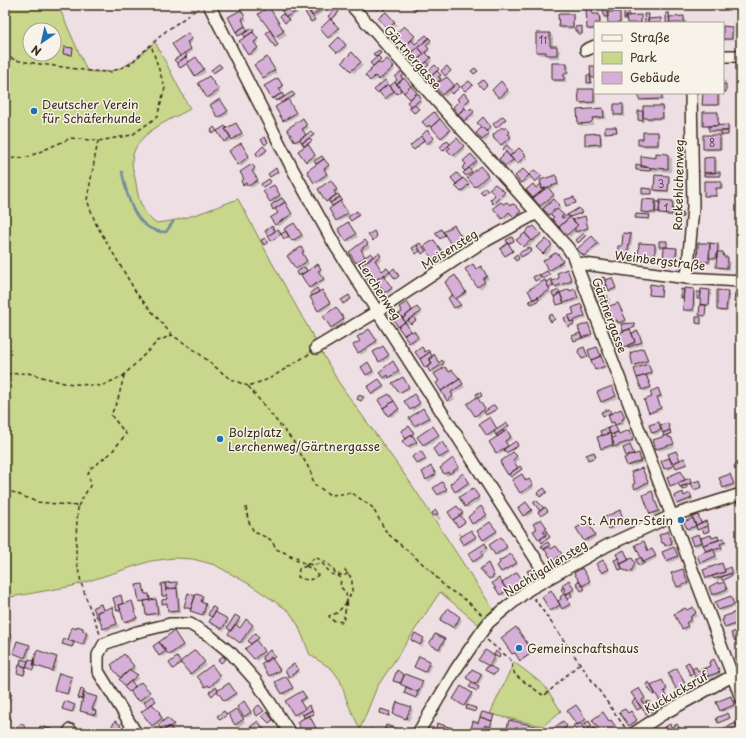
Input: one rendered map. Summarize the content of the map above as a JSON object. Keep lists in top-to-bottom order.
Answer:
{
  "streets": {
    "street": [
      "Gärtnergasse",
      "Rotkehlchenweg",
      "Meisensteg",
      "Weinbergstraße",
      "Lerchenweg",
      "Nachtigallensteg",
      "Kuckucksruf"
    ]
  },
  "crossings": [
    ["Gärtnergasse", "Meisensteg"],
    ["Gärtnergasse", "Weinbergstraße"],
    ["Gärtnergasse", "Nachtigallensteg"],
    ["Gärtnergasse", "Kuckucksruf"],
    ["Rotkehlchenweg", "Weinbergstraße"],
    ["Meisensteg", "Lerchenweg"],
    ["Lerchenweg", "Nachtigallensteg"]
  ],
  "places": [
    "Deutscher Verein für Schäferhunde",
    "Bolzplatz Lerchenweg/Gärtnergasse",
    "St. Annen-Stein",
    "Gemeinschaftshaus"
  ],
  "house_numbers": [
    "11",
    "8",
    "3",
    "1"
  ],
  "legend": ["Straße", "Park", "Gebäude"],
  "north": "bottom left"
}
